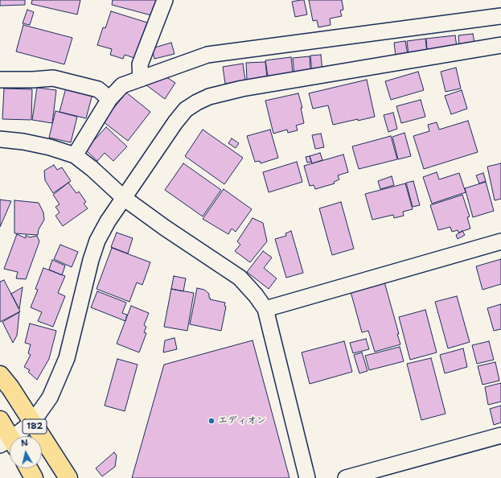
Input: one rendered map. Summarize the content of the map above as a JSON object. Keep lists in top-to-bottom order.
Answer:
{
  "streets": {
    "highway": ["182"]
  },
  "places": ["エディオン"],
  "north": "top"
}
